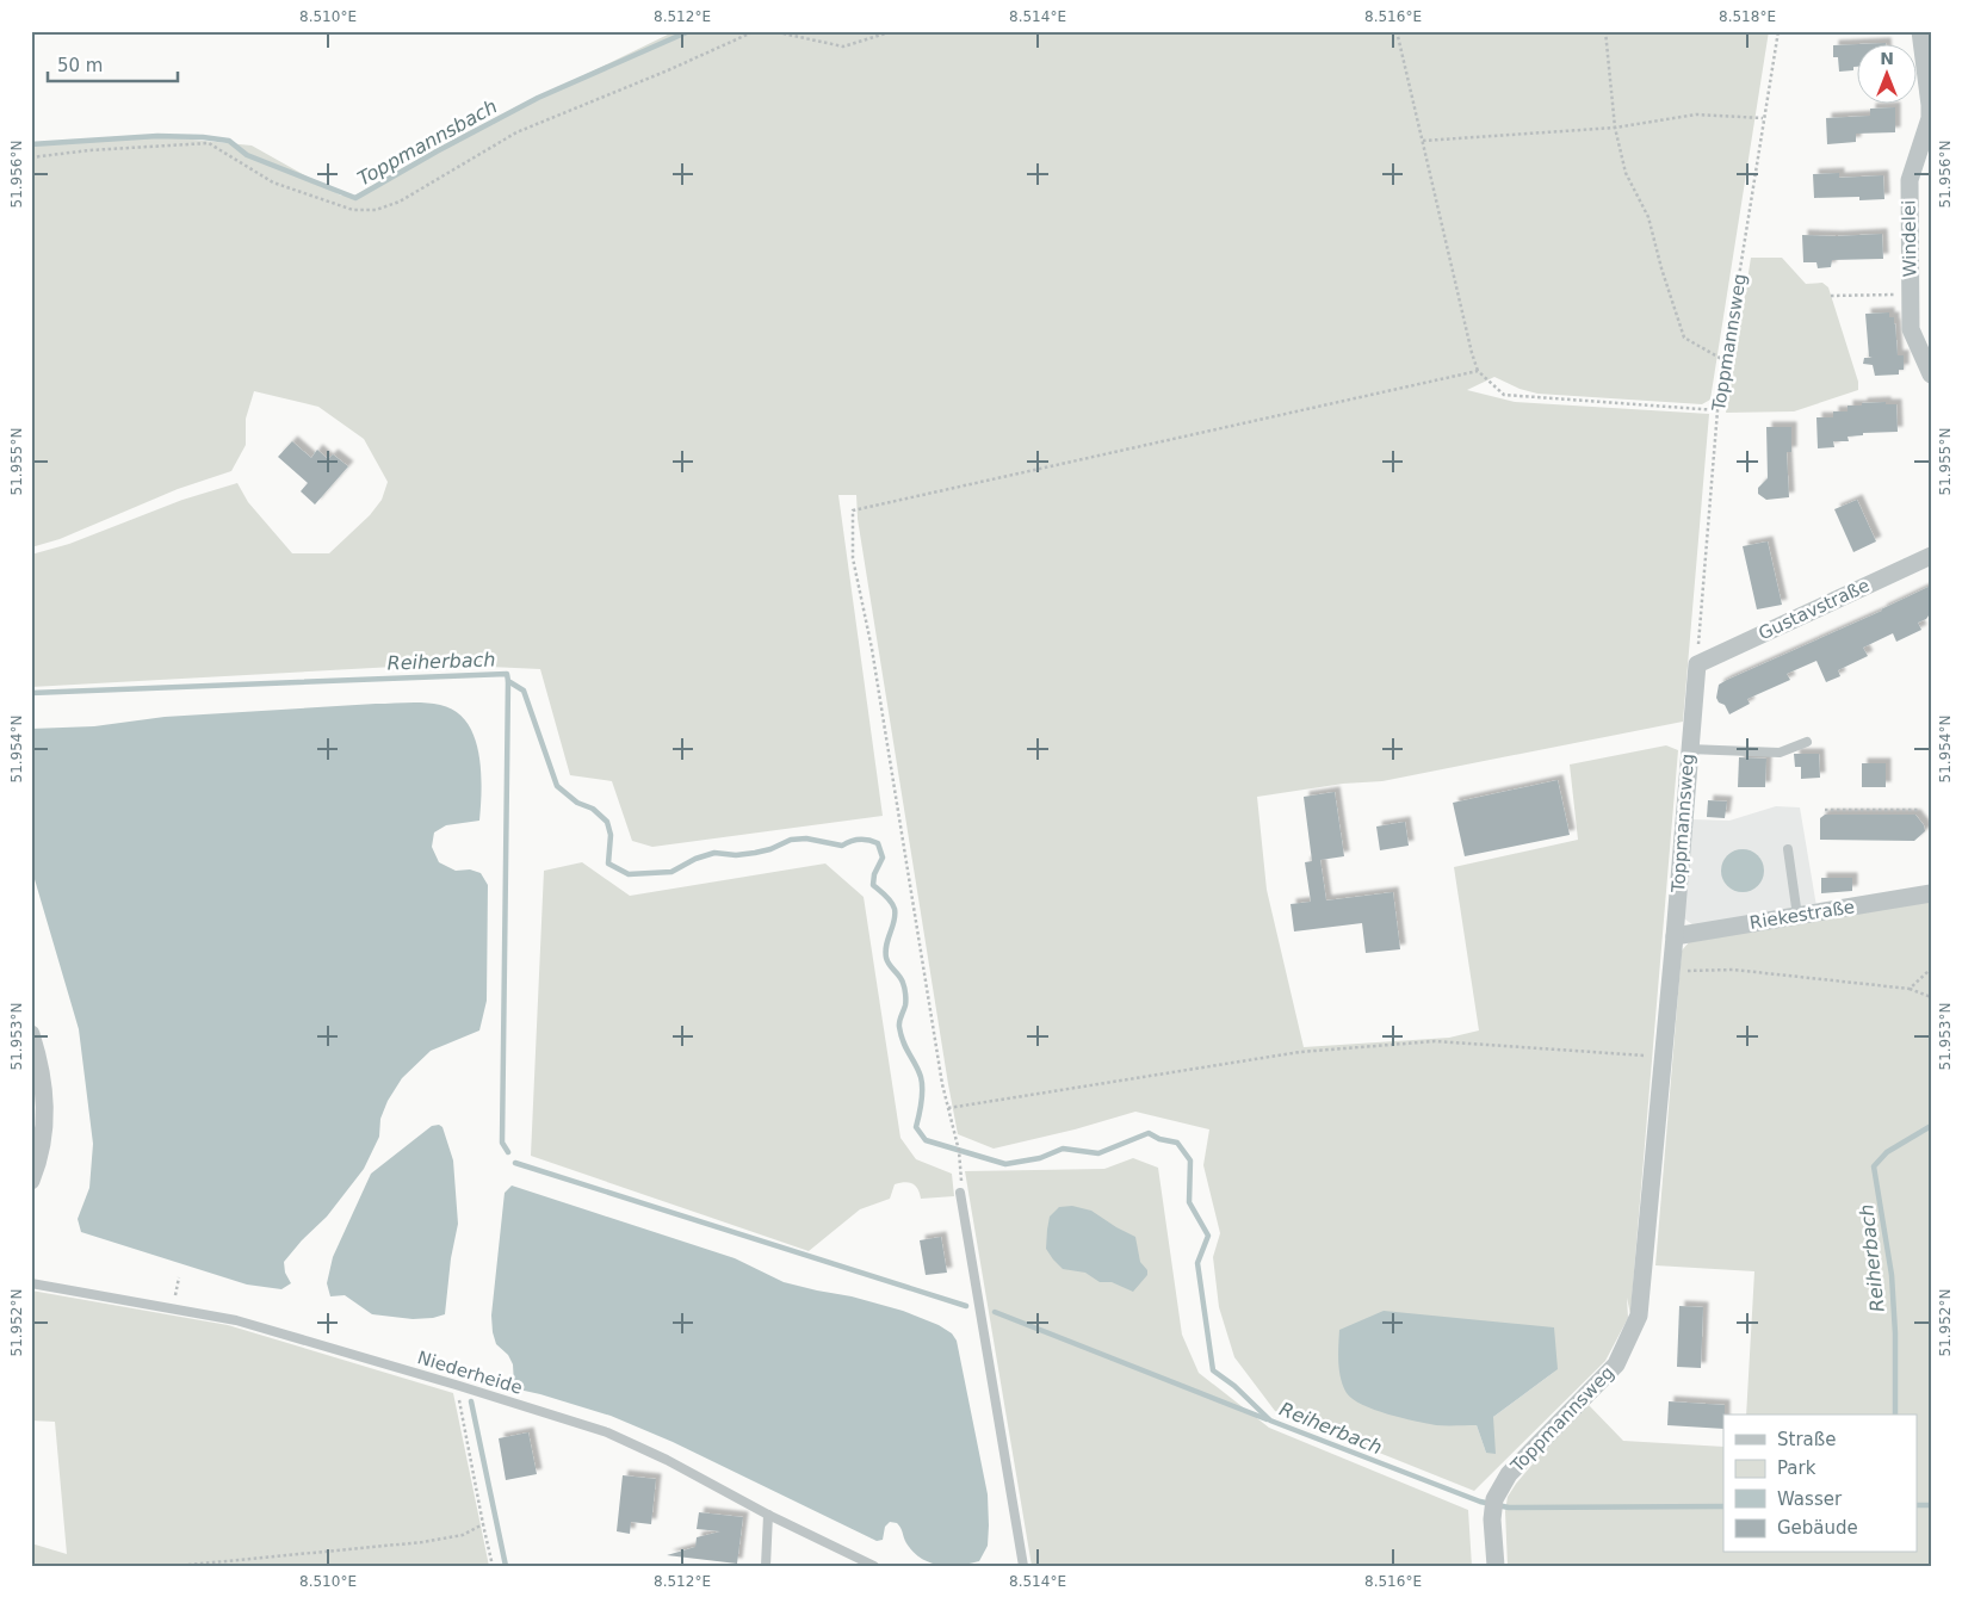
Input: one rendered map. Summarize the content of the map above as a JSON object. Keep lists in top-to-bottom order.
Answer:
{
  "streets": {
    "street": [
      "Windelei",
      "Toppmannsweg",
      "Gustavstraße",
      "Riekestraße"
    ],
    "lane": ["Niederheide"]
  },
  "crossings": [
    ["Toppmannsweg", "Gustavstraße"],
    ["Toppmannsweg", "Riekestraße"]
  ],
  "water": ["Toppmannsbach", "Reiherbach"],
  "legend": [
    "Straße",
    "Park",
    "Wasser",
    "Gebäude"
  ],
  "scale_bar": "50 m",
  "north": "top",
  "coordinates": [
    "8.510°E",
    "8.512°E",
    "8.514°E",
    "8.516°E",
    "8.518°E",
    "51.956°N",
    "51.955°N",
    "51.954°N",
    "51.953°N",
    "51.952°N"
  ]
}
